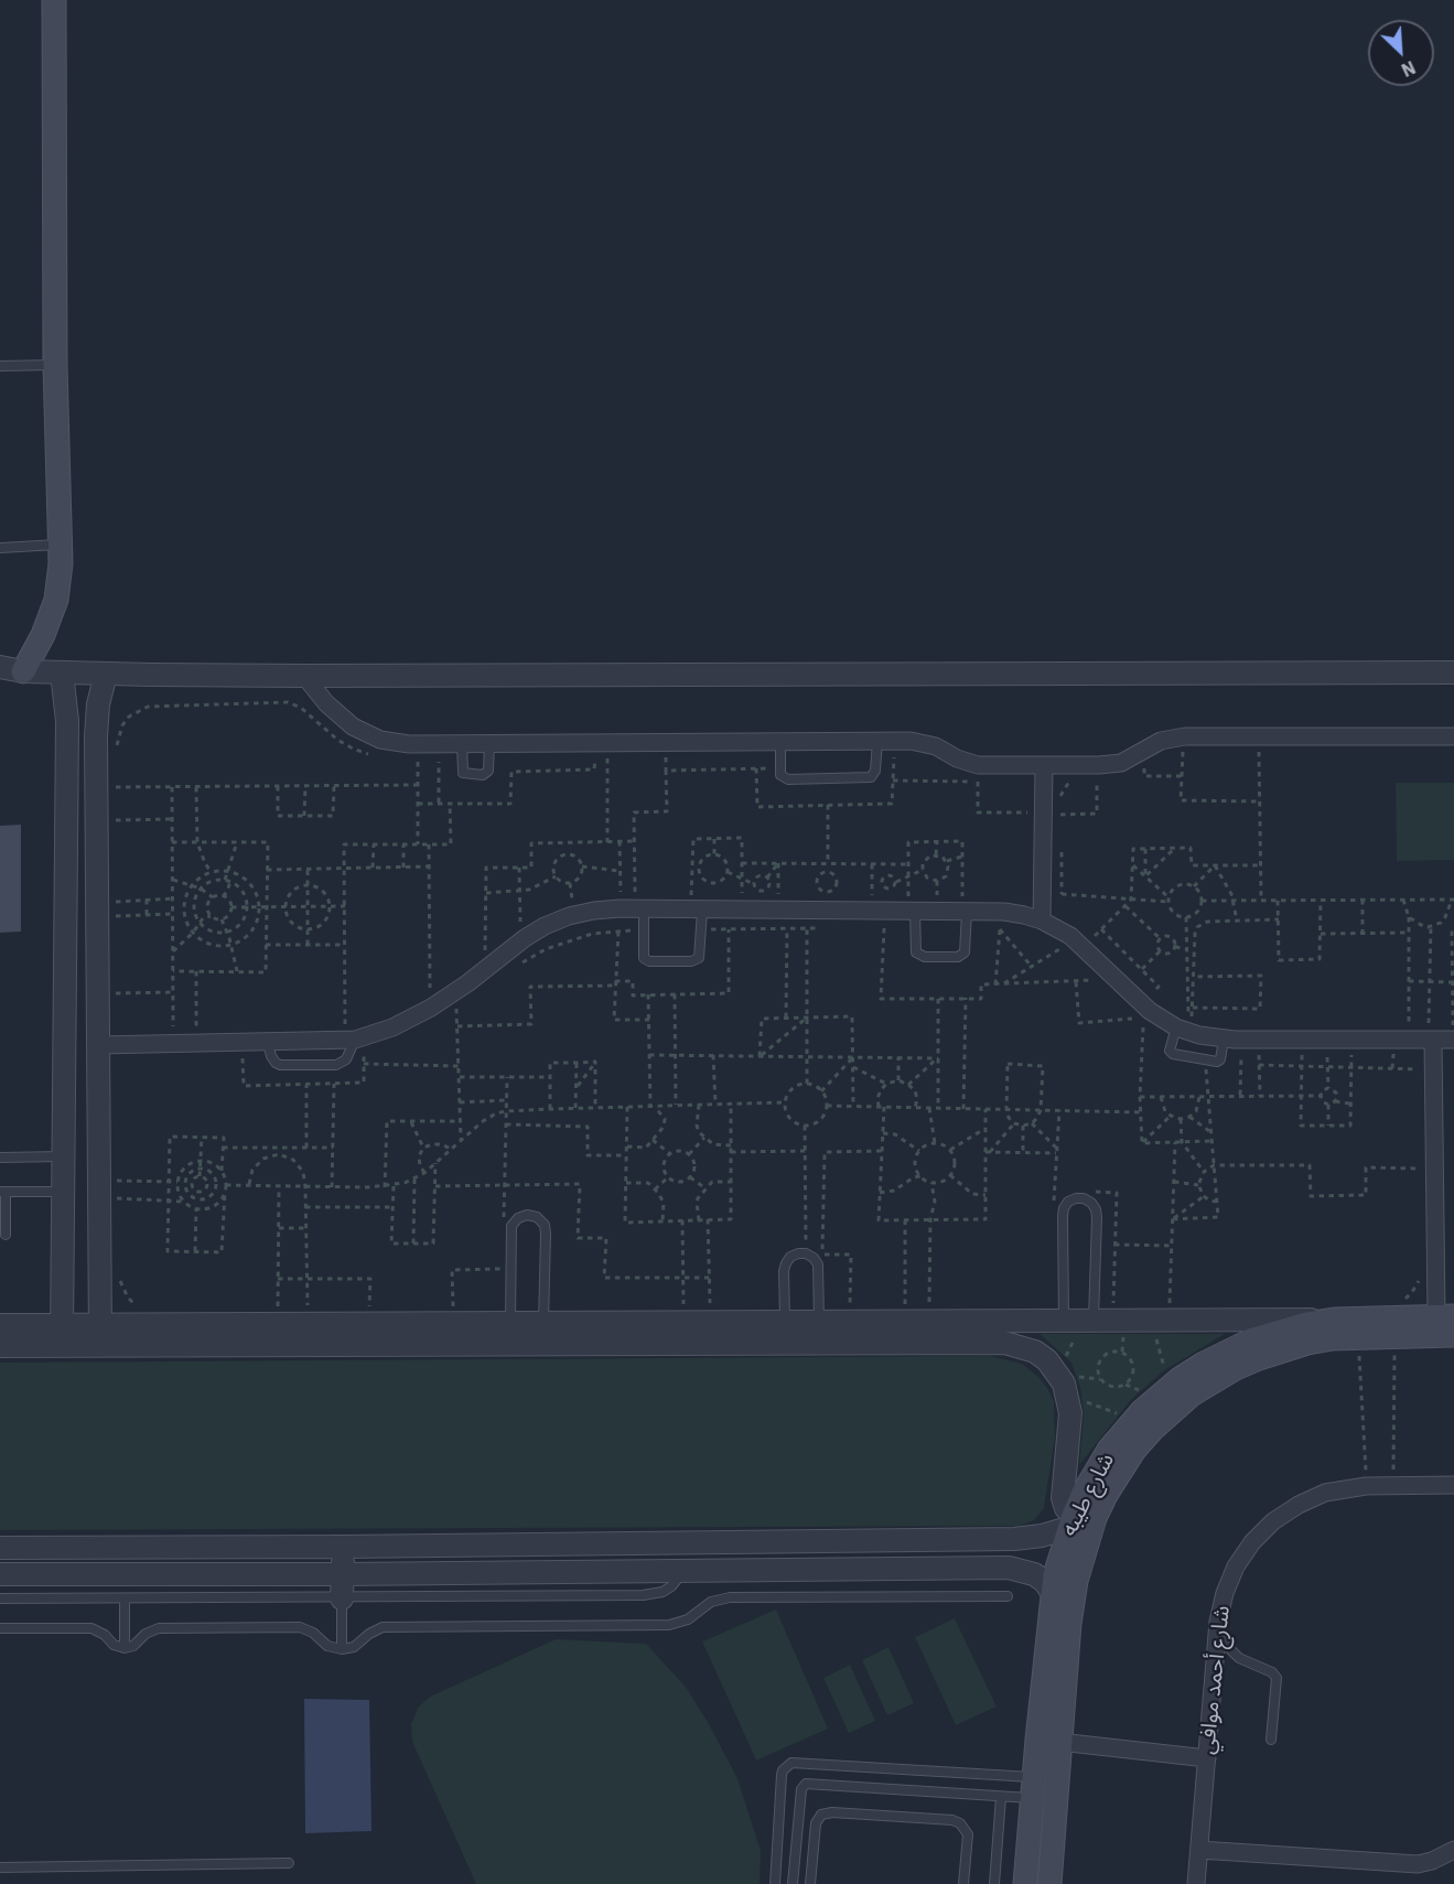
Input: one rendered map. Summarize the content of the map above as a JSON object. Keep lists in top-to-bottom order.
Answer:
{
  "streets": {
    "main road": ["شارع طيبه"],
    "street": ["شارع أحمد موافي"]
  },
  "north": "bottom right"
}
